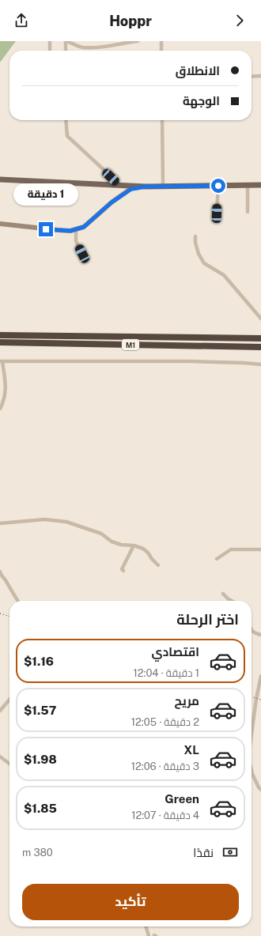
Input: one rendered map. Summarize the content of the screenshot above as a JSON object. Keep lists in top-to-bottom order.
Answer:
{
  "streets": {
    "highway": ["M1"]
  },
  "page": {
    "header": "Hoppr",
    "banner": ["الانطلاق", "الوجهة"],
    "bubble": "1 دقيقة",
    "heading": "اختر الرحلة",
    "list": [
      {
        "name": "اقتصادي",
        "note": "1 دقيقة · 12:04",
        "value": "$1.16"
      },
      {
        "name": "مريح",
        "note": "2 دقيقة · 12:05",
        "value": "$1.57"
      },
      {
        "name": "XL",
        "note": "3 دقيقة · 12:06",
        "value": "$1.98"
      },
      {
        "name": "Green",
        "note": "4 دقيقة · 12:07",
        "value": "$1.85"
      }
    ],
    "pay": ["نقدًا", "380 m"],
    "buttons": "تأكيد"
  }
}
